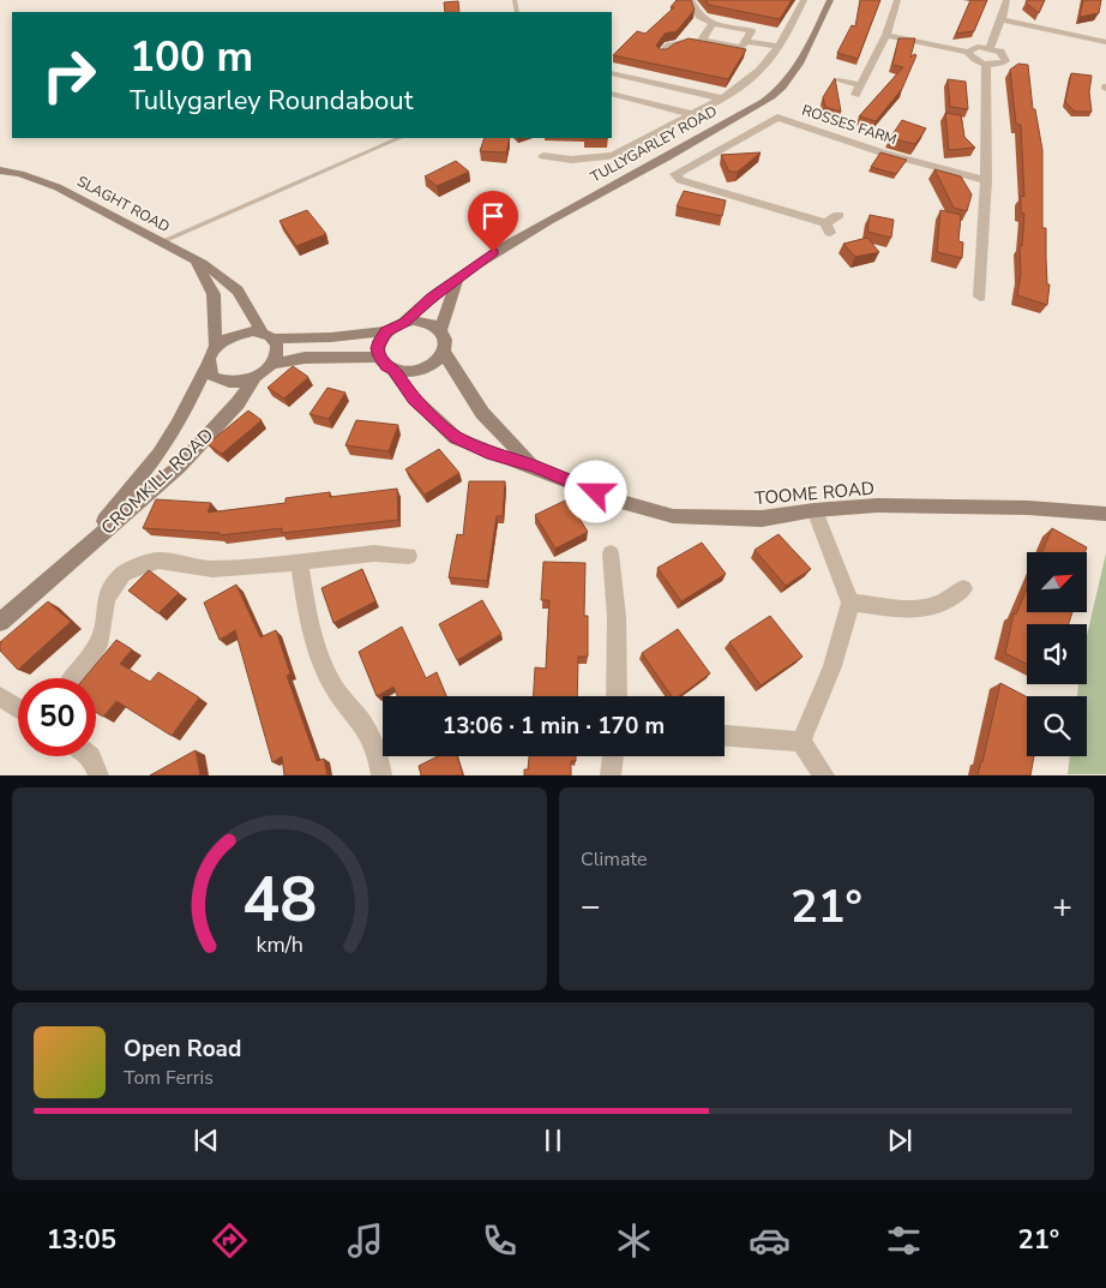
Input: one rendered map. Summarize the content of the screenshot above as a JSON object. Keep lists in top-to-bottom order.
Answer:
{
  "streets": {
    "main road": [
      "TULLYGARLEY ROAD",
      "SLAGHT ROAD",
      "CROMKILL ROAD",
      "TOOME ROAD"
    ],
    "street": ["ROSSES FARM"]
  },
  "crossings": [
    ["TULLYGARLEY ROAD", "TOOME ROAD"],
    ["SLAGHT ROAD", "CROMKILL ROAD"]
  ],
  "north": "top right",
  "page": {
    "turn": ["100 m", "Tullygarley Roundabout"],
    "limit": "50",
    "trip": "13:06 · 1 min · 170 m",
    "tile": "Climate",
    "heat": ["−", "21°", "+"],
    "song": ["Open Road", "Tom Ferris"],
    "tabs": ["13:05", "21°"],
    "gauge": ["48", "km/h"]
  }
}
